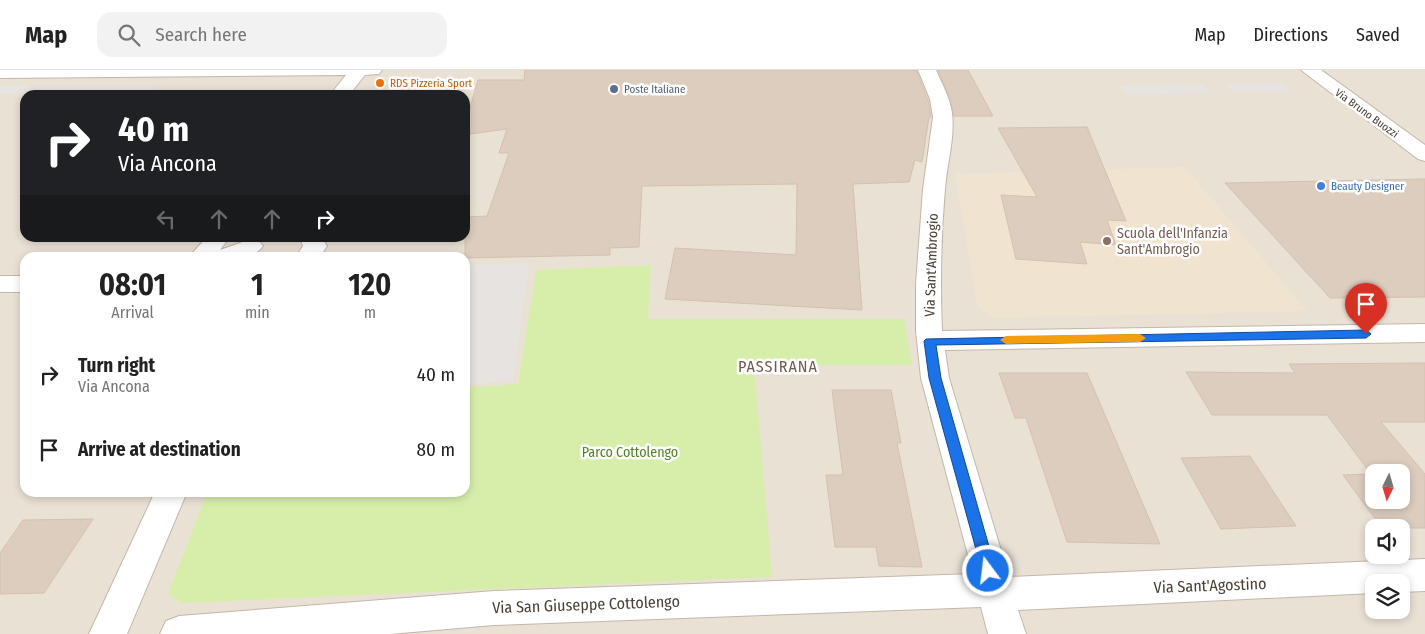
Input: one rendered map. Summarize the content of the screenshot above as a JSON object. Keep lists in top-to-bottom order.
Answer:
{
  "streets": {
    "street": [
      "Via Bruno Buozzi",
      "Via Sant'Ambrogio",
      "Via Sant'Agostino",
      "Via San Giuseppe Cottolengo"
    ]
  },
  "crossings": [
    ["Via Sant'Ambrogio", "Via Sant'Agostino"],
    ["Via Sant'Ambrogio", "Via San Giuseppe Cottolengo"],
    ["Via Sant'Agostino", "Via San Giuseppe Cottolengo"]
  ],
  "districts": ["PASSIRANA"],
  "parks": ["Parco Cottolengo"],
  "places": [
    "RDS Pizzeria Sport",
    "Poste Italiane",
    "Beauty Designer",
    "Scuola dell'Infanzia Sant'Ambrogio"
  ],
  "north": "bottom",
  "page": {
    "header": "Map",
    "search": "Search here",
    "nav": ["Map", "Directions", "Saved"],
    "turn": ["40 m", "Via Ancona"],
    "eta": [
      "08:01",
      "Arrival",
      "1",
      "min",
      "120",
      "m"
    ],
    "list": [
      {
        "name": "Turn right",
        "note": "Via Ancona",
        "value": "40 m"
      },
      {
        "name": "Arrive at destination",
        "value": "80 m"
      }
    ]
  }
}
